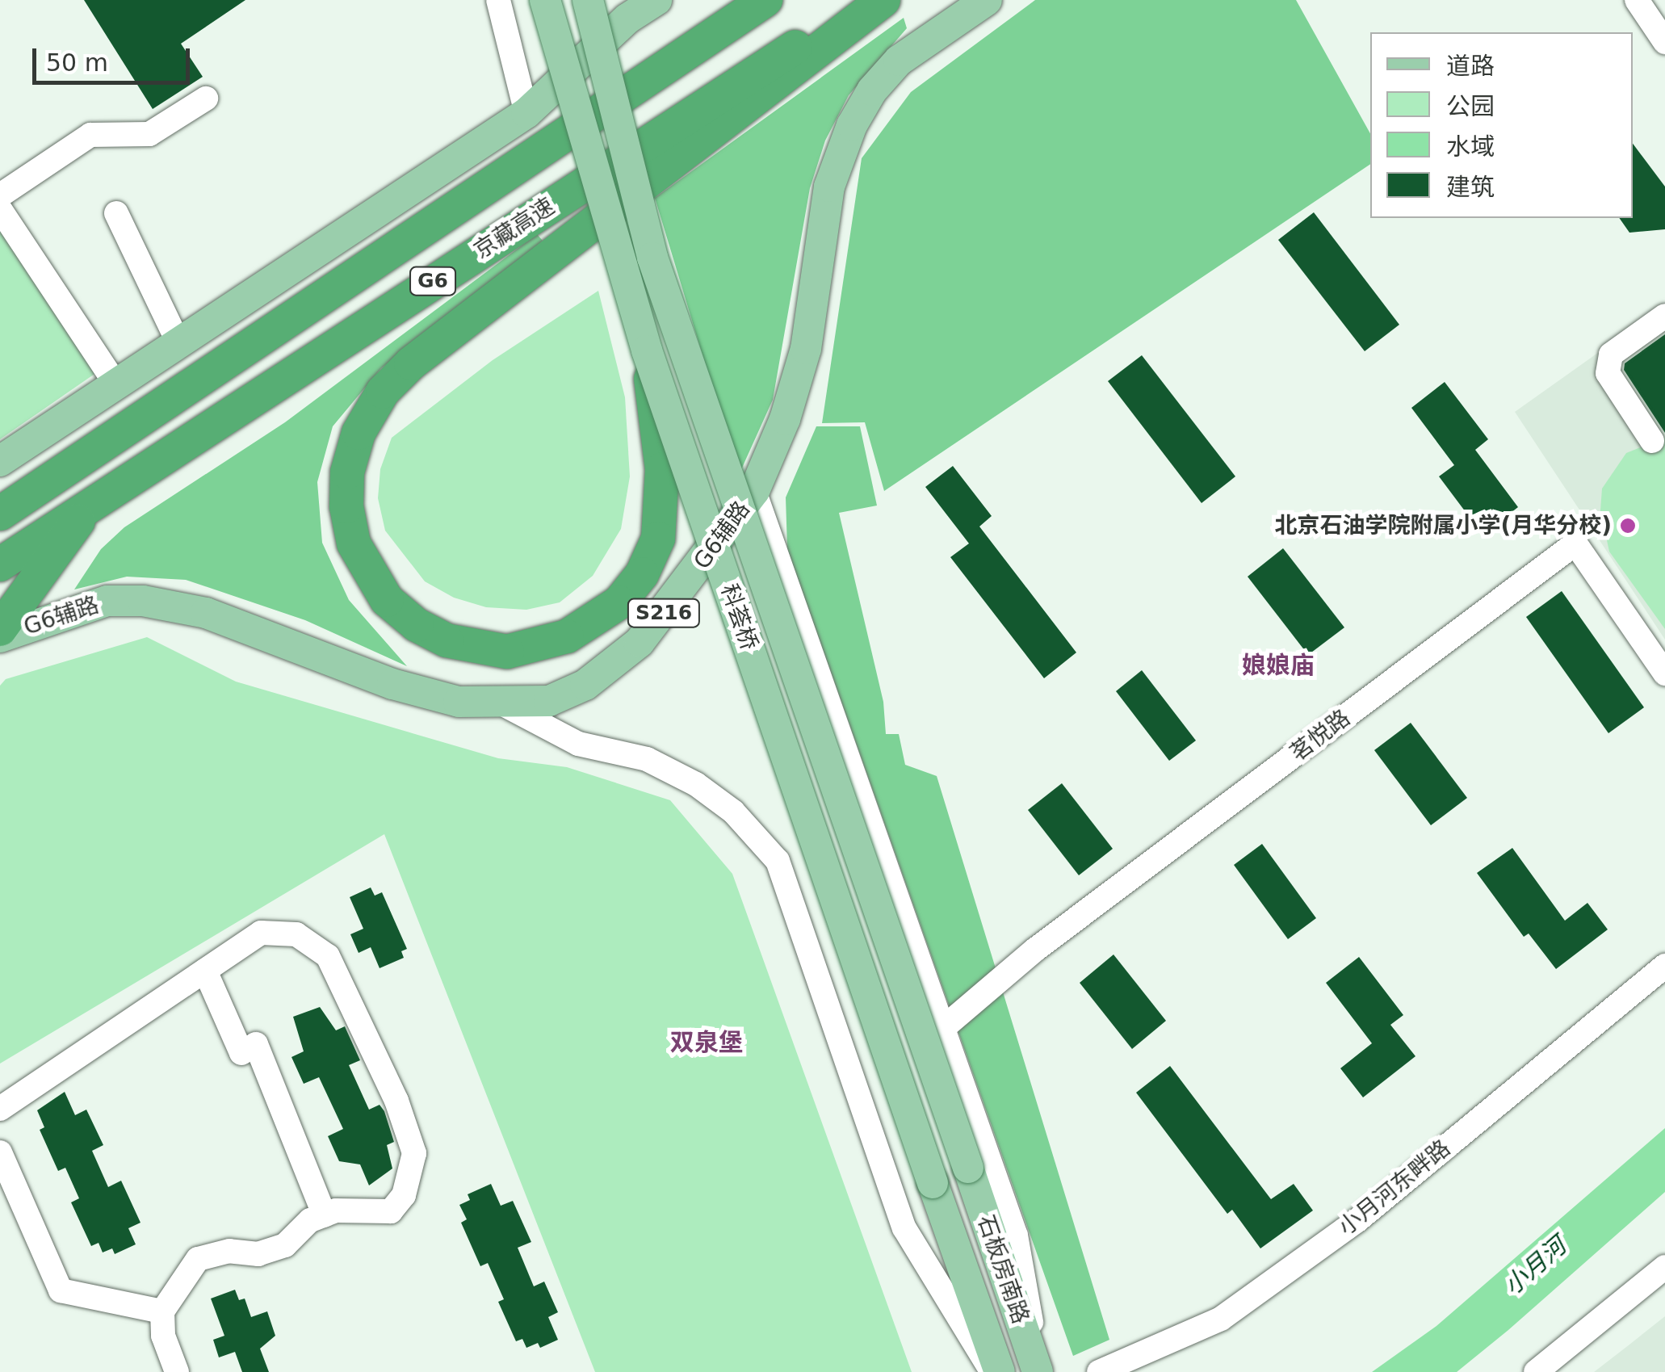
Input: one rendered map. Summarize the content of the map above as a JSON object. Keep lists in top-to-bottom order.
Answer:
{
  "streets": {
    "highway": ["京藏高速", "G6"],
    "main road": [
      "G6辅路",
      "S216",
      "科荟桥",
      "石板房南路"
    ],
    "street": ["茗悦路", "小月河东畔路"]
  },
  "crossings": [
    ["科荟桥", "石板房南路"]
  ],
  "districts": ["娘娘庙", "双泉堡"],
  "water": ["小月河"],
  "places": ["北京石油学院附属小学(月华分校)"],
  "legend": [
    "道路",
    "公园",
    "水域",
    "建筑"
  ],
  "scale_bar": "50 m"
}
